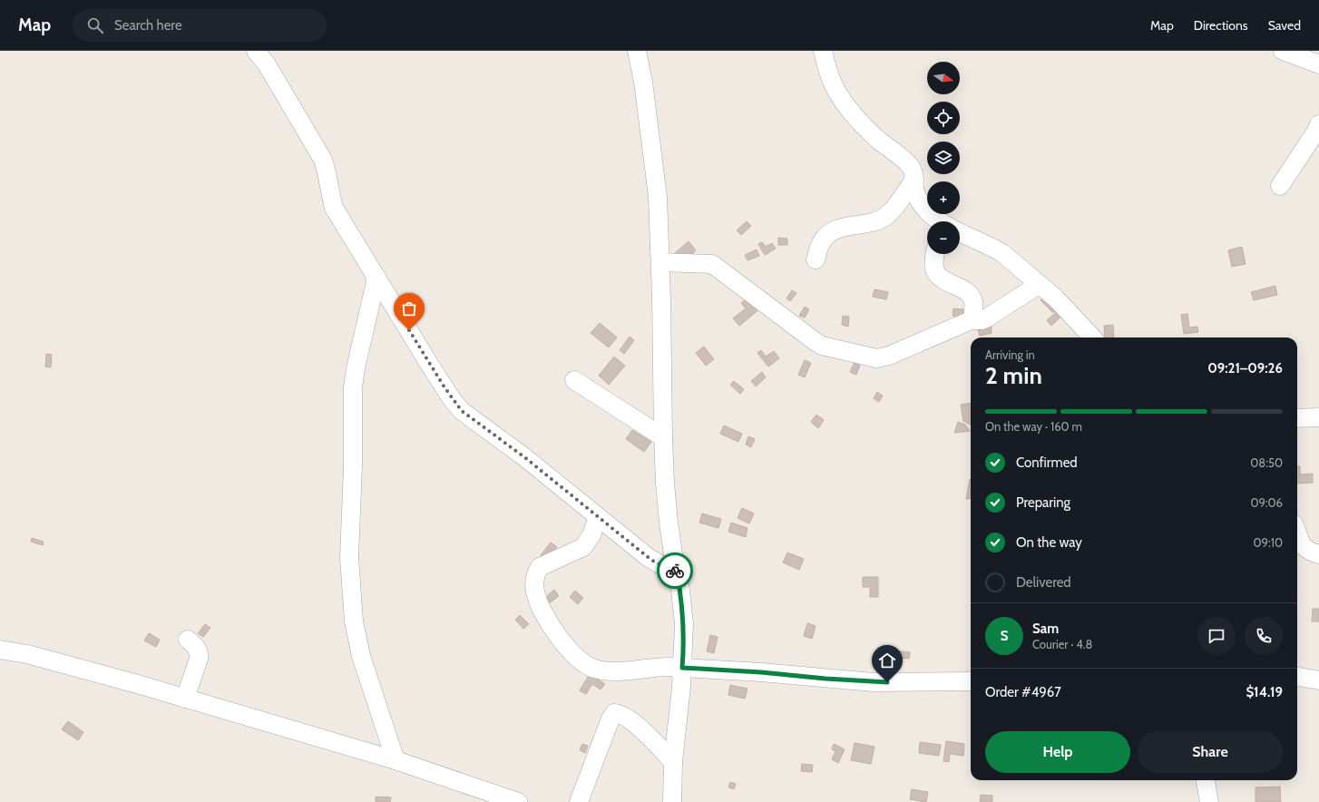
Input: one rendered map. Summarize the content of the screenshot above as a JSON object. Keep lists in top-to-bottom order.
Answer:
{
  "north": "right",
  "page": {
    "header": "Map",
    "search": "Search here",
    "nav": ["Map", "Directions", "Saved"],
    "map_buttons": ["+", "−"],
    "heading": ["2 min", "Arriving in", "09:21–09:26"],
    "panel": [
      "Sam",
      "Courier · 4.8",
      "Order #4967",
      "$14.19"
    ],
    "bar": "On the way · 160 m",
    "list": [
      ["Confirmed", "08:50"],
      ["Preparing", "09:06"],
      ["On the way", "09:10"],
      "Delivered"
    ],
    "round": "S",
    "buttons": ["Help", "Share"]
  }
}
